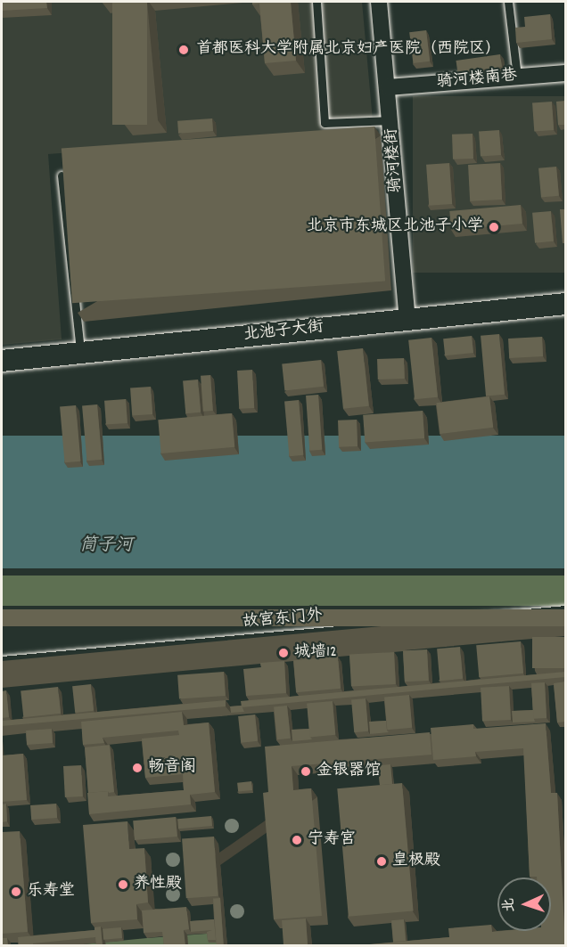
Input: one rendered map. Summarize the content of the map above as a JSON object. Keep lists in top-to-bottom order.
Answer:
{
  "streets": {
    "street": ["骑河楼南巷", "骑河楼街", "北池子大街"],
    "lane": ["故宫东门外"]
  },
  "crossings": [
    ["骑河楼南巷", "骑河楼街"],
    ["骑河楼街", "北池子大街"]
  ],
  "water": ["筒子河"],
  "places": [
    "首都医科大学附属北京妇产医院（西院区）",
    "北京市东城区北池子小学",
    "城墙12",
    "畅音阁",
    "金银器馆",
    "宁寿宫",
    "皇极殿",
    "养性殿",
    "乐寿堂"
  ],
  "north": "left"
}
